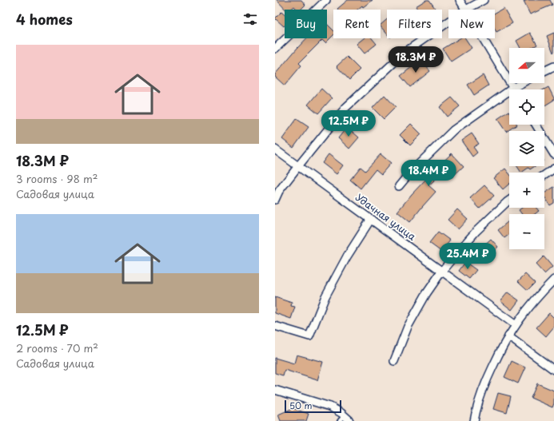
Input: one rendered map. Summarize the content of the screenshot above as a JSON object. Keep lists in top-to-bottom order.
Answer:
{
  "streets": {
    "street": ["Удачная улица"]
  },
  "scale_bar": "50 m",
  "north": "left",
  "page": {
    "heading": "4 homes",
    "chip": [
      "Buy",
      "Rent",
      "Filters",
      "New"
    ],
    "list": [
      {
        "name": "18.3M ₽",
        "note": "3 rooms · 98 m² · Садовая улица"
      },
      {
        "name": "12.5M ₽",
        "note": "2 rooms · 70 m² · Садовая улица"
      }
    ],
    "price": [
      "18.3M ₽",
      "12.5M ₽",
      "18.4M ₽",
      "25.4M ₽"
    ],
    "map_buttons": ["+", "−"],
    "scale": "50 m"
  }
}
